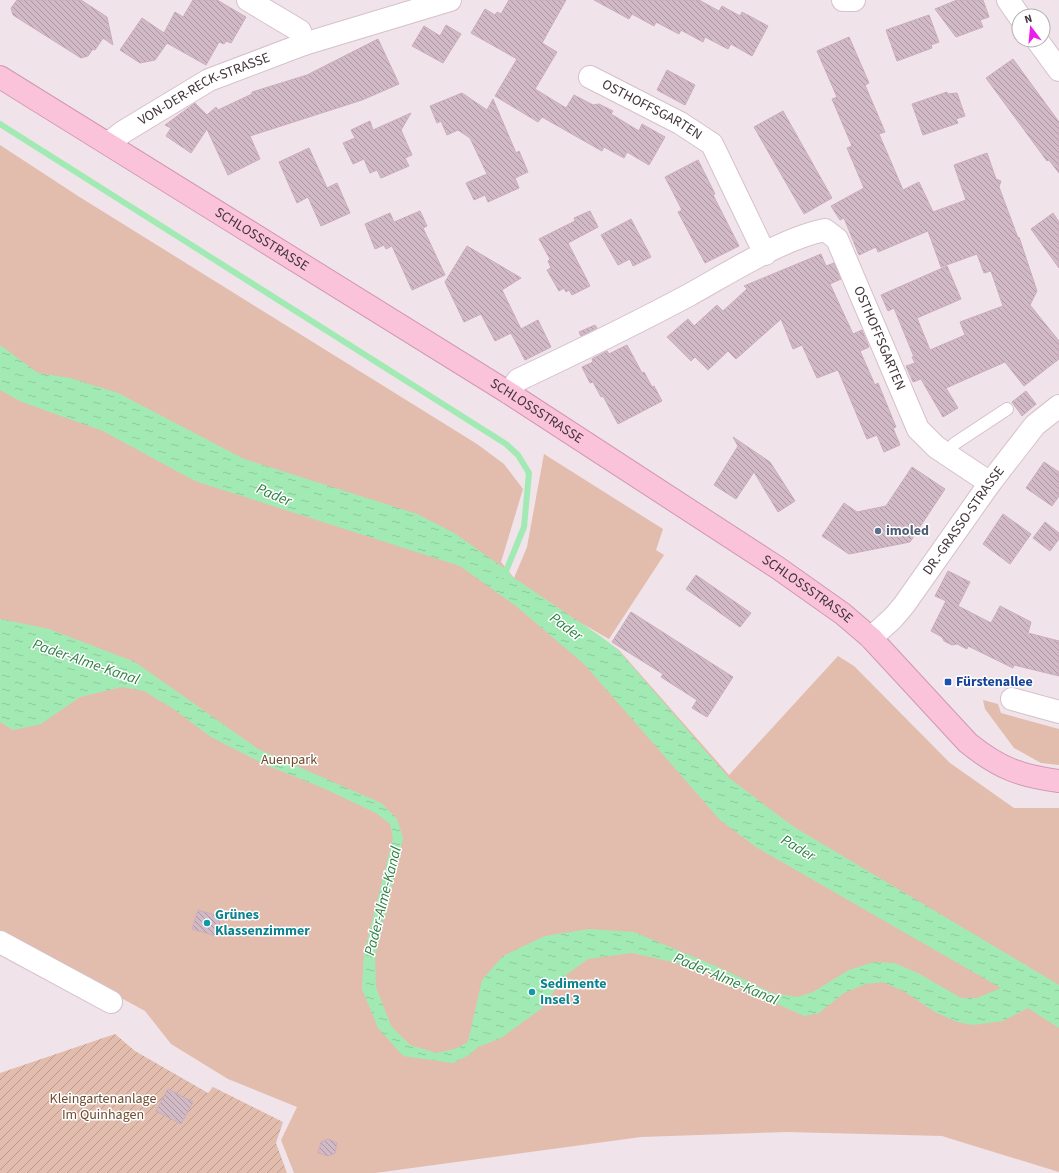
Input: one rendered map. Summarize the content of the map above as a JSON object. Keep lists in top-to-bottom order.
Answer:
{
  "streets": {
    "street": [
      "VON-DER-RECK-STRASSE",
      "OSTHOFFSGARTEN",
      "SCHLOSSSTRASSE",
      "DR.-GRASSO-STRASSE"
    ]
  },
  "crossings": [
    ["VON-DER-RECK-STRASSE", "SCHLOSSSTRASSE"],
    ["OSTHOFFSGARTEN", "SCHLOSSSTRASSE"],
    ["OSTHOFFSGARTEN", "DR.-GRASSO-STRASSE"],
    ["SCHLOSSSTRASSE", "DR.-GRASSO-STRASSE"]
  ],
  "water": ["Pader", "Pader-Alme-Kanal"],
  "parks": ["Auenpark", "Kleingartenanlage Im Quinhagen"],
  "places": {
    "other": ["imoled", "Grünes Klassenzimmer", "Sedimente Insel 3"],
    "transit": ["Fürstenallee"]
  },
  "north": "top"
}
